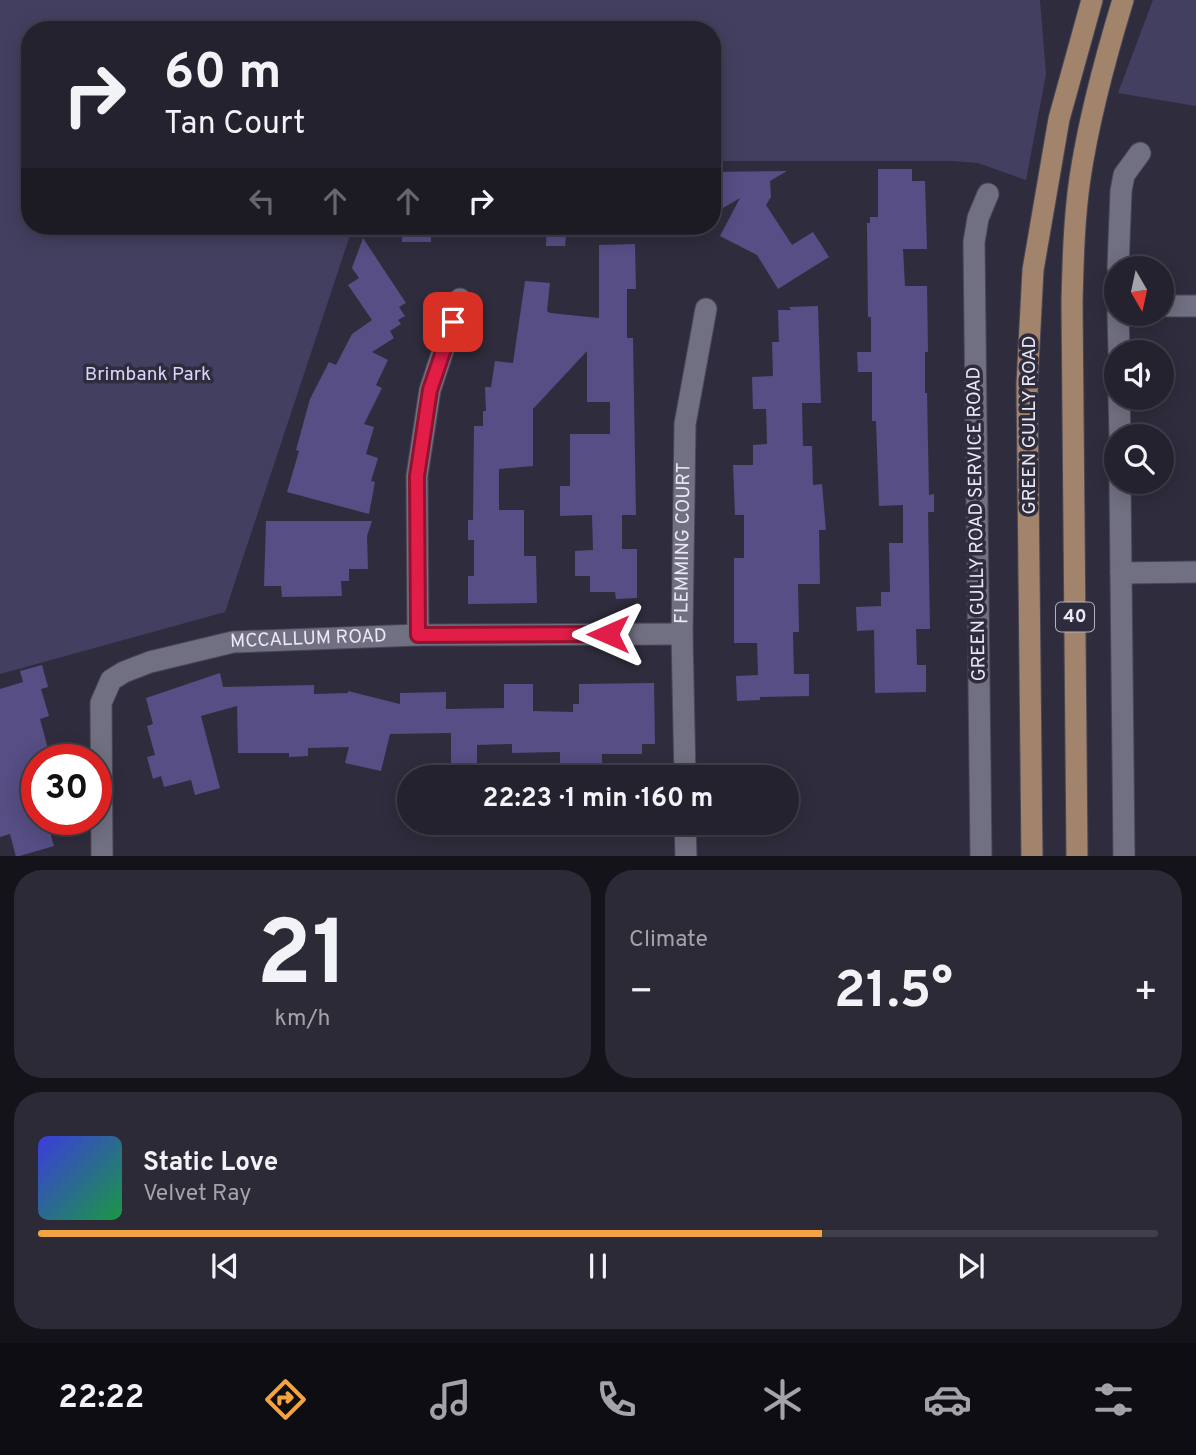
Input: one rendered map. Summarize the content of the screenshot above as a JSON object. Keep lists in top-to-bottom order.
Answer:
{
  "streets": {
    "main road": ["GREEN GULLY ROAD", "40"],
    "street": ["GREEN GULLY ROAD SERVICE ROAD", "FLEMMING COURT", "MCCALLUM ROAD"]
  },
  "crossings": [
    ["FLEMMING COURT", "MCCALLUM ROAD"]
  ],
  "parks": ["Brimbank Park"],
  "north": "bottom",
  "page": {
    "turn": ["60 m", "Tan Court"],
    "limit": "30",
    "trip": "22:23 · 1 min · 160 m",
    "tile": [
      ["21", "km/h"],
      "Climate"
    ],
    "heat": ["−", "21.5°", "+"],
    "song": ["Static Love", "Velvet Ray"],
    "tabs": "22:22"
  }
}
